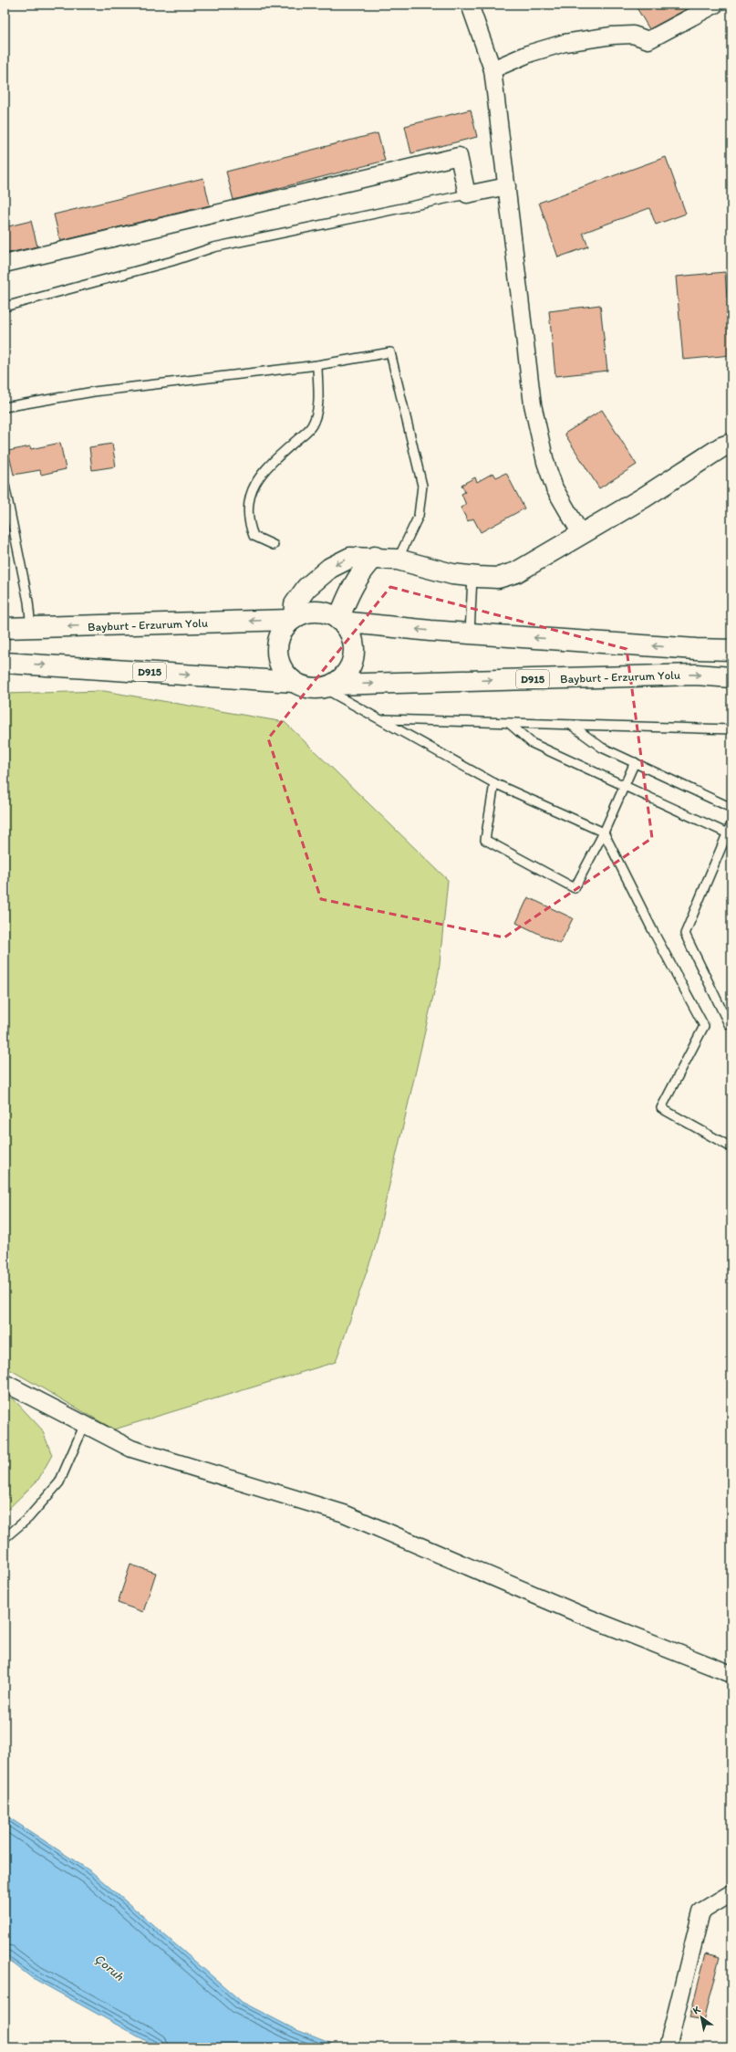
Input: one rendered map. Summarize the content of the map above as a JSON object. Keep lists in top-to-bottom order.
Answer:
{
  "streets": {
    "main road": ["Bayburt - Erzurum Yolu", "D915"]
  },
  "water": ["Çoruh"],
  "north": "top left"
}
